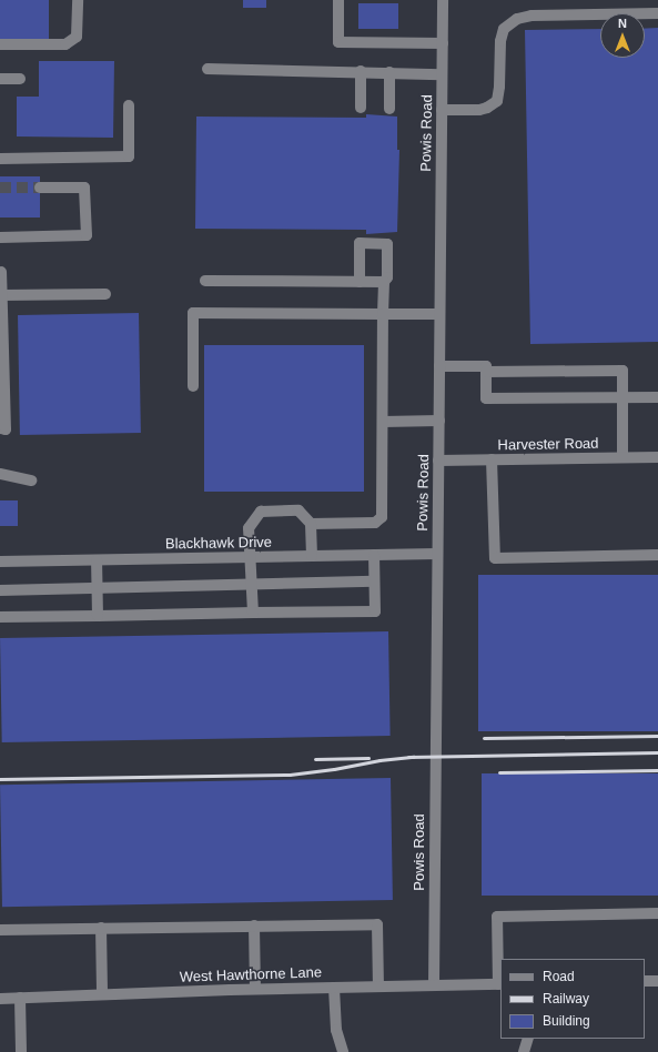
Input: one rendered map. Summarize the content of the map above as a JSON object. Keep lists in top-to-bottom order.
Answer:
{
  "streets": {
    "street": [
      "Powis Road",
      "Harvester Road",
      "Blackhawk Drive",
      "West Hawthorne Lane"
    ]
  },
  "crossings": [
    ["Powis Road", "Harvester Road"],
    ["Powis Road", "Blackhawk Drive"],
    ["Powis Road", "West Hawthorne Lane"]
  ],
  "legend": ["Road", "Railway", "Building"],
  "north": "top"
}
